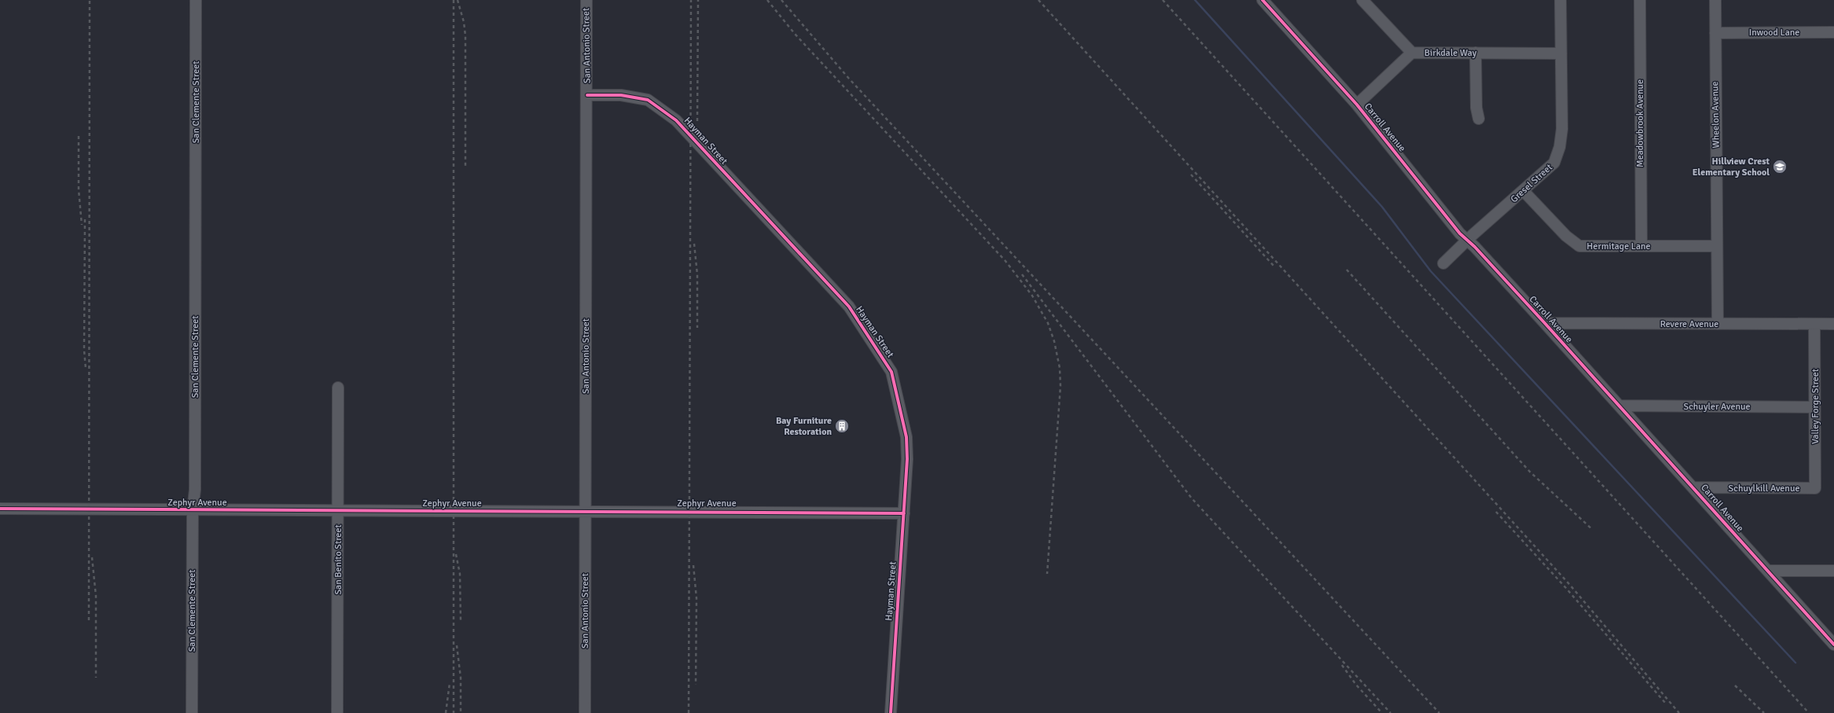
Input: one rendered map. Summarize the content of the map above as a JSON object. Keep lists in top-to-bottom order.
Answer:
{
  "streets": {
    "street": [
      "Inwood Lane",
      "San Antonio Street",
      "Birkdale Way",
      "San Clemente Street",
      "Wheelon Avenue",
      "Meadowbrook Avenue",
      "Carroll Avenue",
      "Hayman Street",
      "Gresel Street",
      "Hermitage Lane",
      "Revere Avenue",
      "Schuyler Avenue",
      "Valley Forge Street",
      "Schuylkill Avenue",
      "Zephyr Avenue",
      "San Benito Street"
    ]
  },
  "crossings": [
    ["Inwood Lane", "Wheelon Avenue"],
    ["San Antonio Street", "Hayman Street"],
    ["San Antonio Street", "Zephyr Avenue"],
    ["Birkdale Way", "Gresel Street"],
    ["San Clemente Street", "Zephyr Avenue"],
    ["Wheelon Avenue", "Hermitage Lane"],
    ["Wheelon Avenue", "Revere Avenue"],
    ["Meadowbrook Avenue", "Hermitage Lane"],
    ["Carroll Avenue", "Gresel Street"],
    ["Carroll Avenue", "Revere Avenue"],
    ["Carroll Avenue", "Schuyler Avenue"],
    ["Carroll Avenue", "Schuylkill Avenue"],
    ["Hayman Street", "Zephyr Avenue"],
    ["Gresel Street", "Hermitage Lane"],
    ["Revere Avenue", "Valley Forge Street"],
    ["Schuyler Avenue", "Valley Forge Street"],
    ["Valley Forge Street", "Schuylkill Avenue"],
    ["Zephyr Avenue", "San Benito Street"]
  ],
  "places": {
    "school or university": ["Hillview Crest Elementary School"],
    "building": ["Bay Furniture Restoration"]
  }
}
